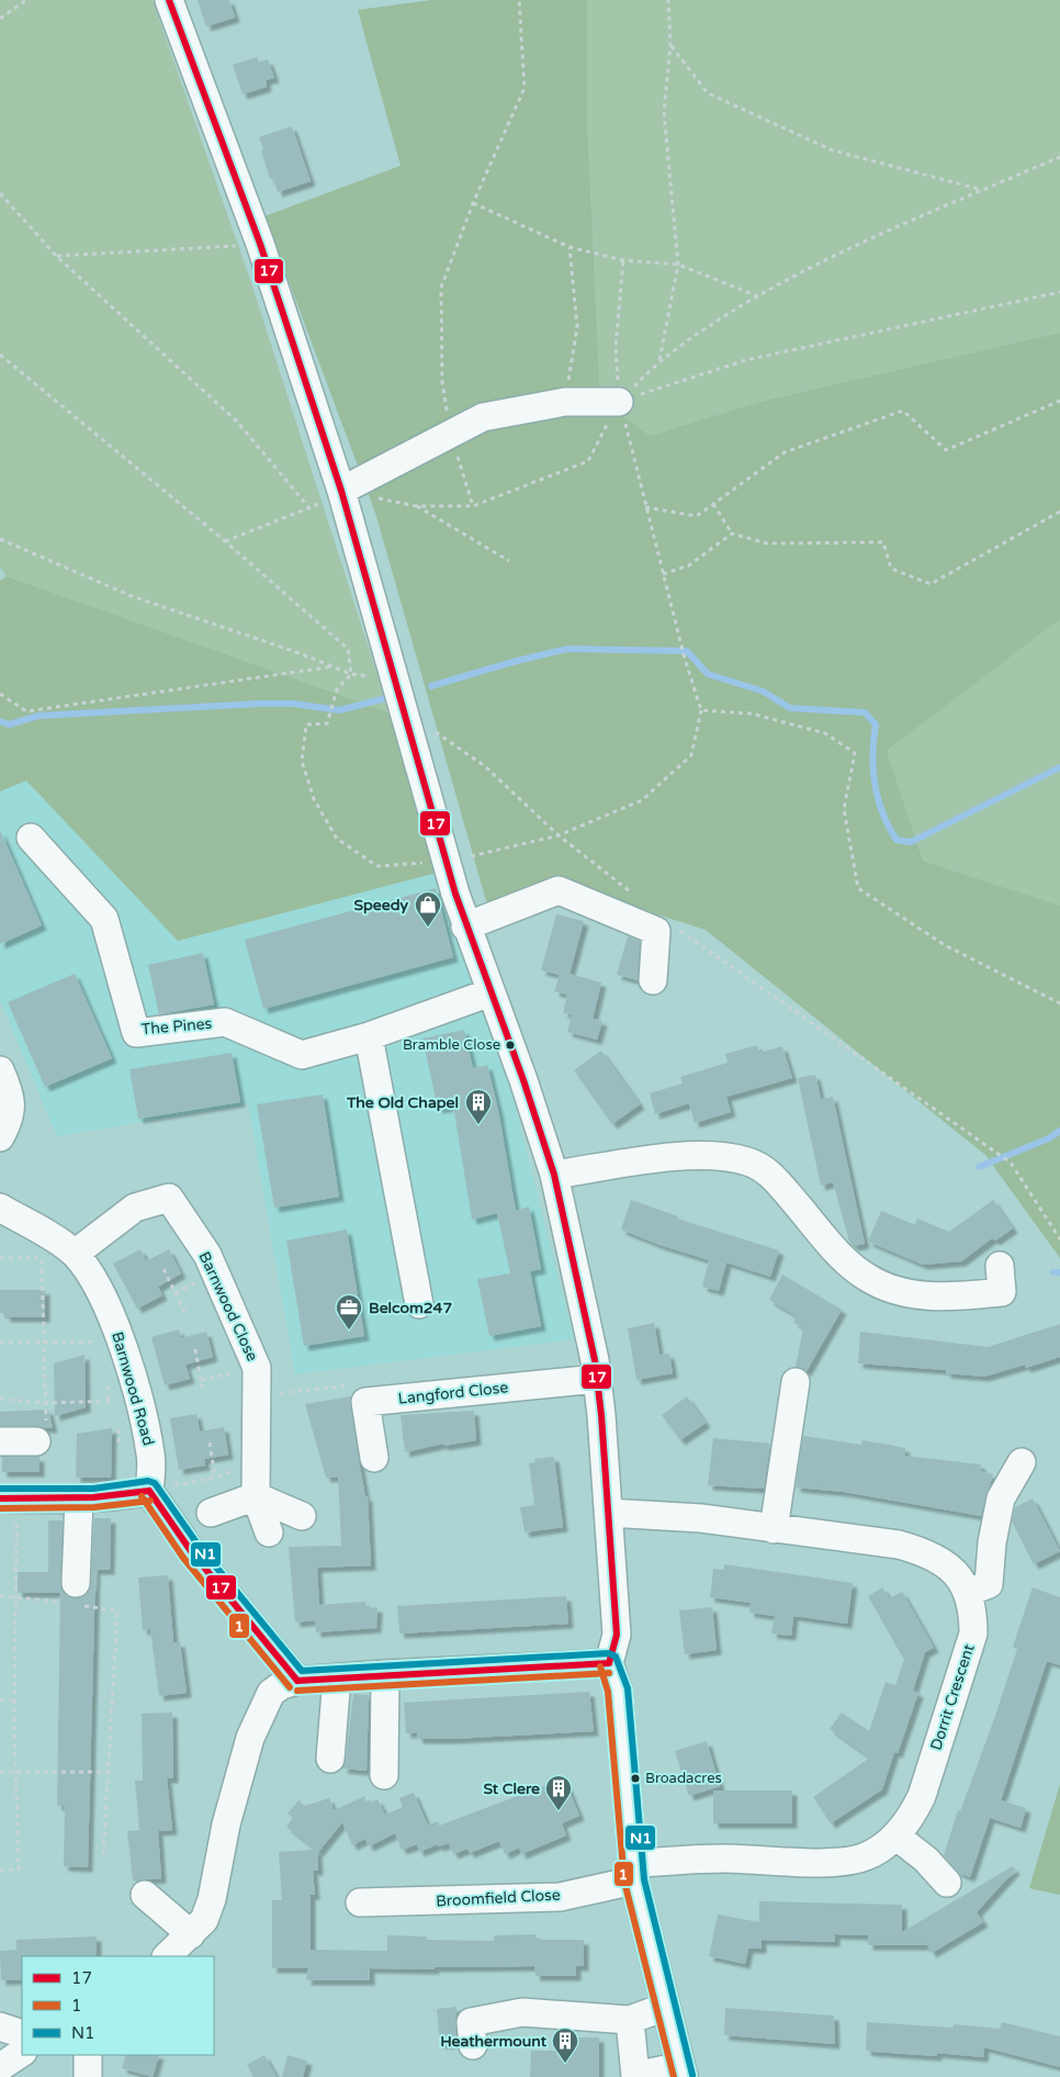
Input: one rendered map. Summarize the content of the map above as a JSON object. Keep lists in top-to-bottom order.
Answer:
{
  "streets": {
    "street": [
      "The Pines",
      "Barnwood Close",
      "Barnwood Road",
      "Langford Close",
      "Dorrit Crescent",
      "Broomfield Close"
    ]
  },
  "crossings": [
    ["Barnwood Close", "Barnwood Road"],
    ["Dorrit Crescent", "Broomfield Close"]
  ],
  "places": {
    "shop": ["Speedy"],
    "other": ["Bramble Close", "Broadacres"],
    "building": ["The Old Chapel", "St Clere", "Heathermount"],
    "office": ["Belcom247"]
  },
  "lines": ["transit line 17", "transit line N1", "transit line 1"],
  "legend": ["17", "1", "N1"]
}
